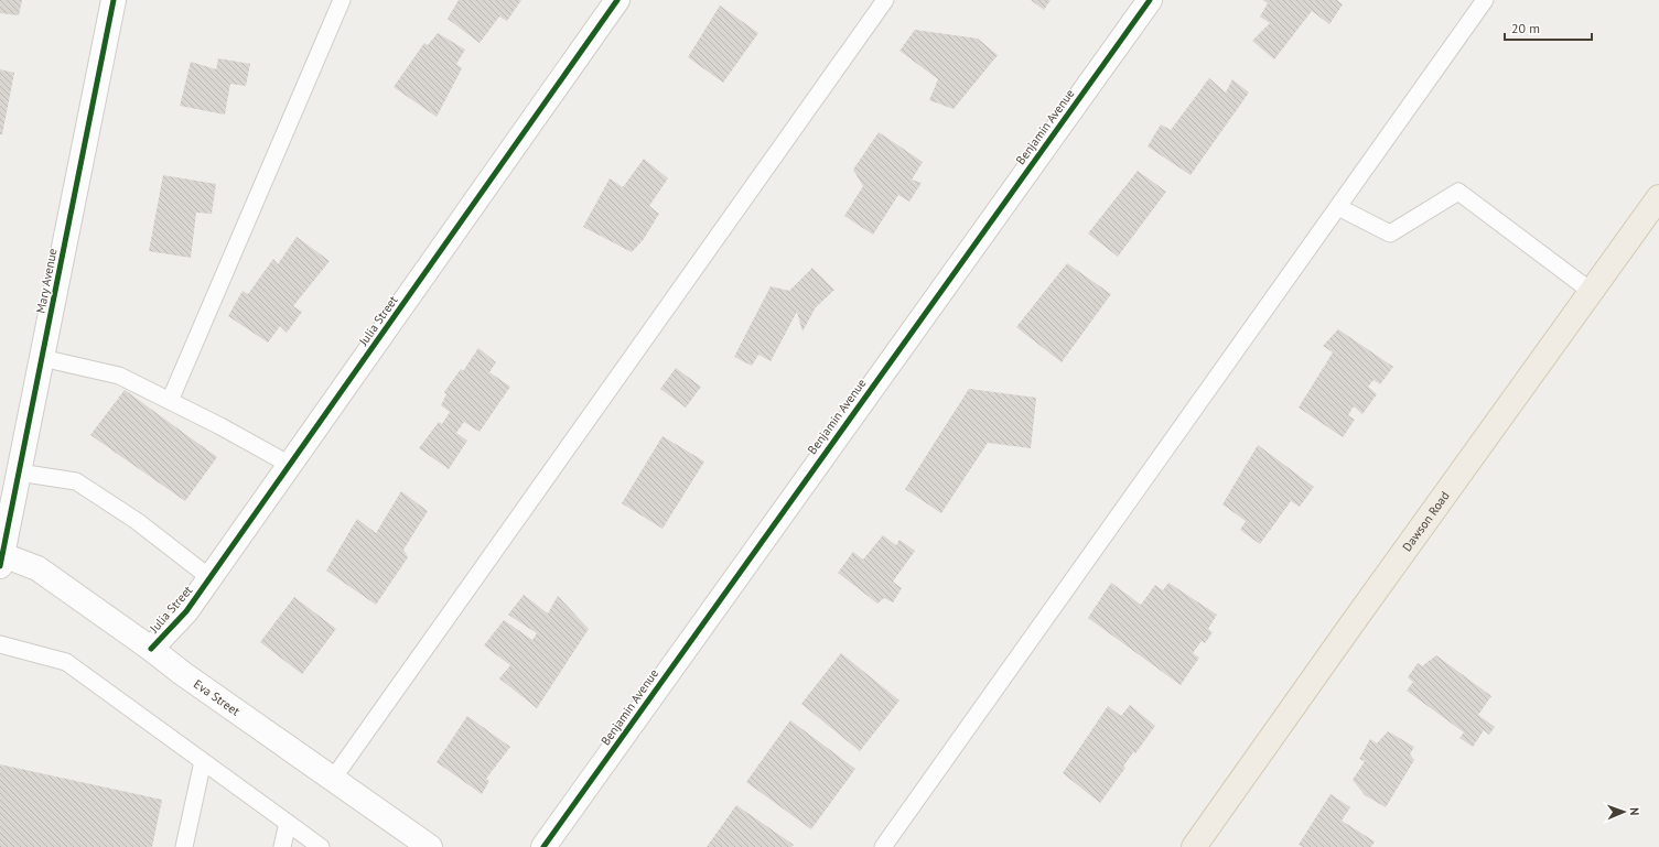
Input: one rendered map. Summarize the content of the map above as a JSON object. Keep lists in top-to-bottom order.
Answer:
{
  "streets": {
    "main road": ["Dawson Road"],
    "street": [
      "Benjamin Avenue",
      "Mary Avenue",
      "Julia Street",
      "Eva Street"
    ]
  },
  "crossings": [
    ["Mary Avenue", "Eva Street"],
    ["Julia Street", "Eva Street"]
  ],
  "scale_bar": "20 m",
  "north": "right"
}
